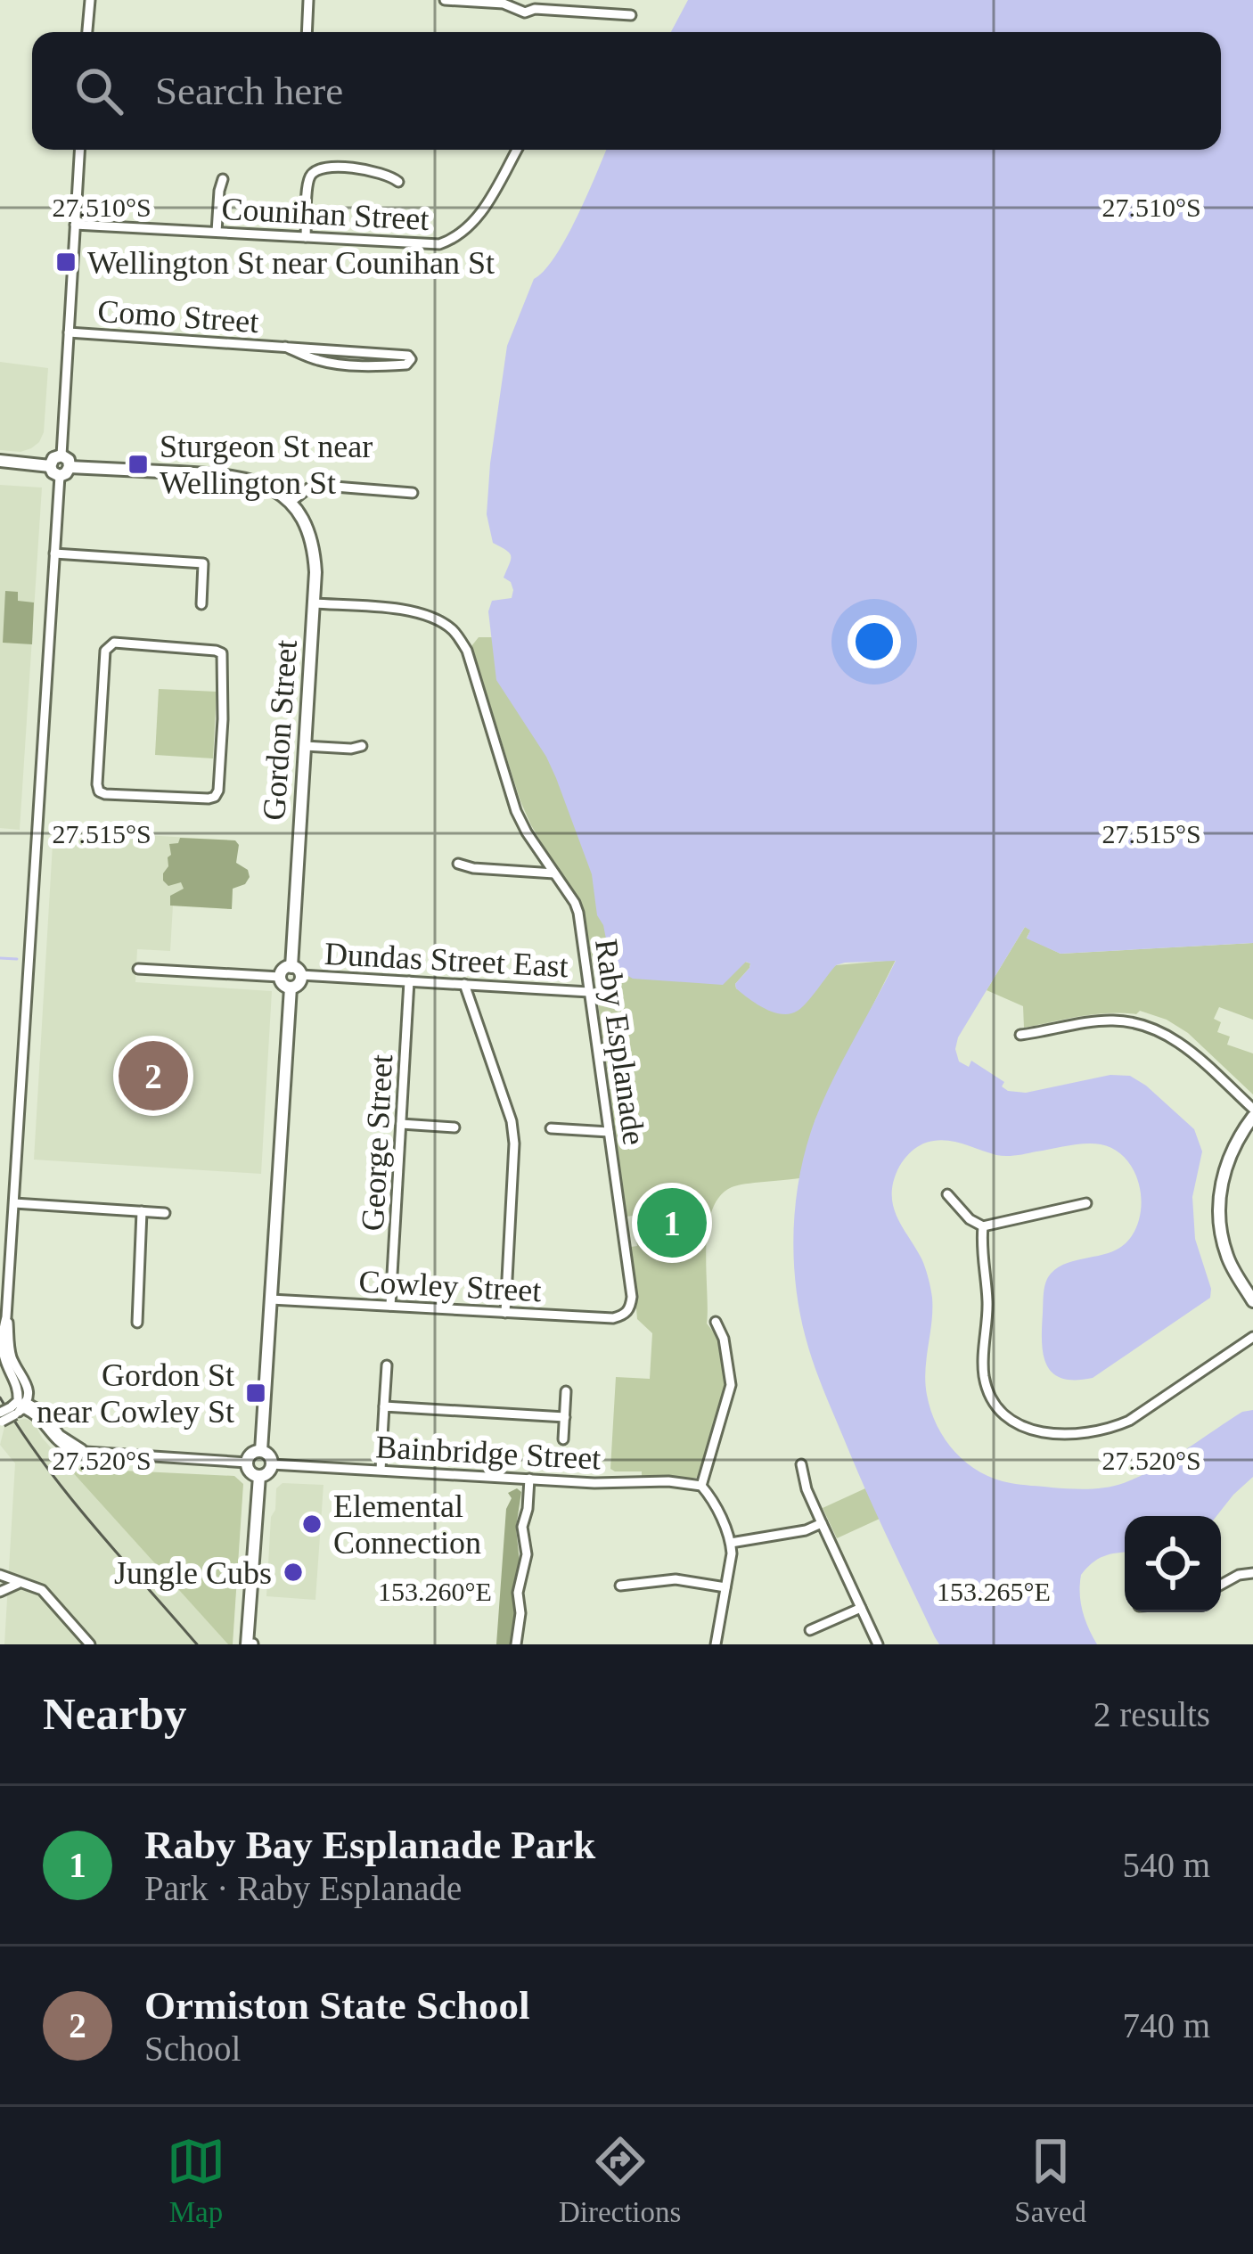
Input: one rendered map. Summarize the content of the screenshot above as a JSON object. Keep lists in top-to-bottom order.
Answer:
{
  "streets": {
    "street": [
      "Counihan Street",
      "Como Street",
      "Gordon Street",
      "Dundas Street East",
      "Raby Esplanade",
      "George Street",
      "Cowley Street",
      "Bainbridge Street"
    ]
  },
  "crossings": [
    ["Gordon Street", "Dundas Street East"],
    ["Gordon Street", "Raby Esplanade"],
    ["Dundas Street East", "Raby Esplanade"],
    ["Dundas Street East", "George Street"],
    ["Raby Esplanade", "Cowley Street"],
    ["George Street", "Cowley Street"]
  ],
  "places": {
    "transit": ["Wellington St near Counihan St", "Sturgeon St near Wellington St", "Gordon St near Cowley St"],
    "other": ["Elemental Connection", "Jungle Cubs"]
  },
  "page": {
    "search": "Search here",
    "pins": ["2", "1"],
    "heading": ["Nearby", "2 results"],
    "list": [
      {
        "mark": "1",
        "name": "Raby Bay Esplanade Park",
        "note": "Park · Raby Esplanade",
        "value": "540 m"
      },
      {
        "mark": "2",
        "name": "Ormiston State School",
        "note": "School",
        "value": "740 m"
      }
    ],
    "nav": ["Map", "Directions", "Saved"]
  },
  "coordinates": [
    "27.510°S",
    "27.515°S",
    "27.520°S",
    "153.260°E",
    "153.265°E"
  ]
}
